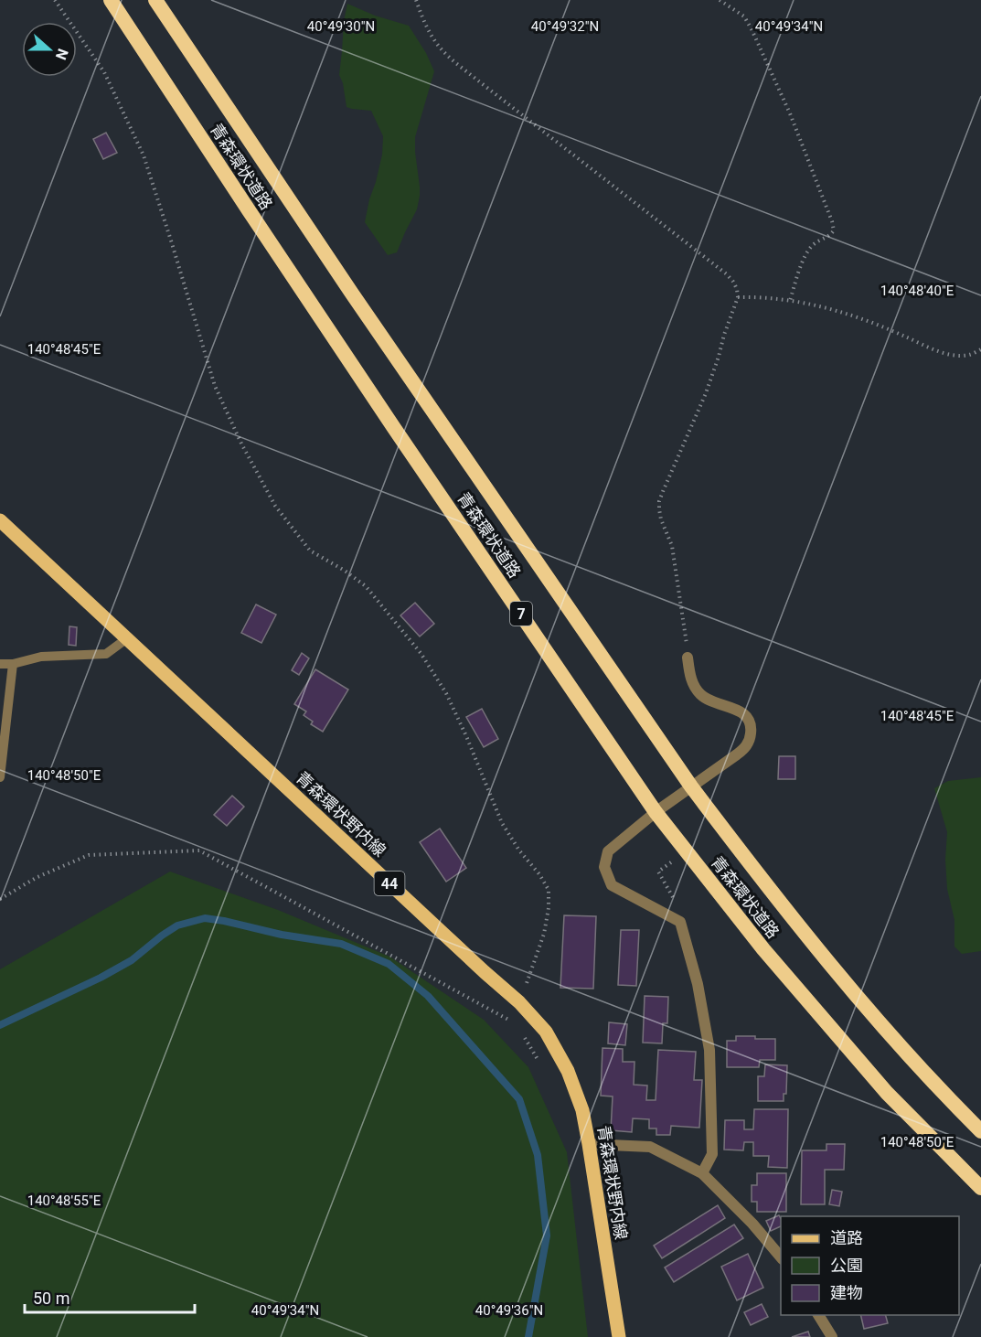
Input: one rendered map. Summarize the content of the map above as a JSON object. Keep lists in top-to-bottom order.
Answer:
{
  "streets": {
    "highway": ["青森環状道路", "7"],
    "main road": ["青森環状野内線", "44"]
  },
  "legend": ["道路", "公園", "建物"],
  "scale_bar": "50 m",
  "north": "right",
  "coordinates": [
    "40°49'32\"N",
    "40°49'34\"N",
    "40°49'30\"N",
    "140°48'40\"E",
    "140°48'45\"E",
    "140°48'50\"E",
    "140°48'55\"E",
    "40°49'36\"N"
  ]
}
